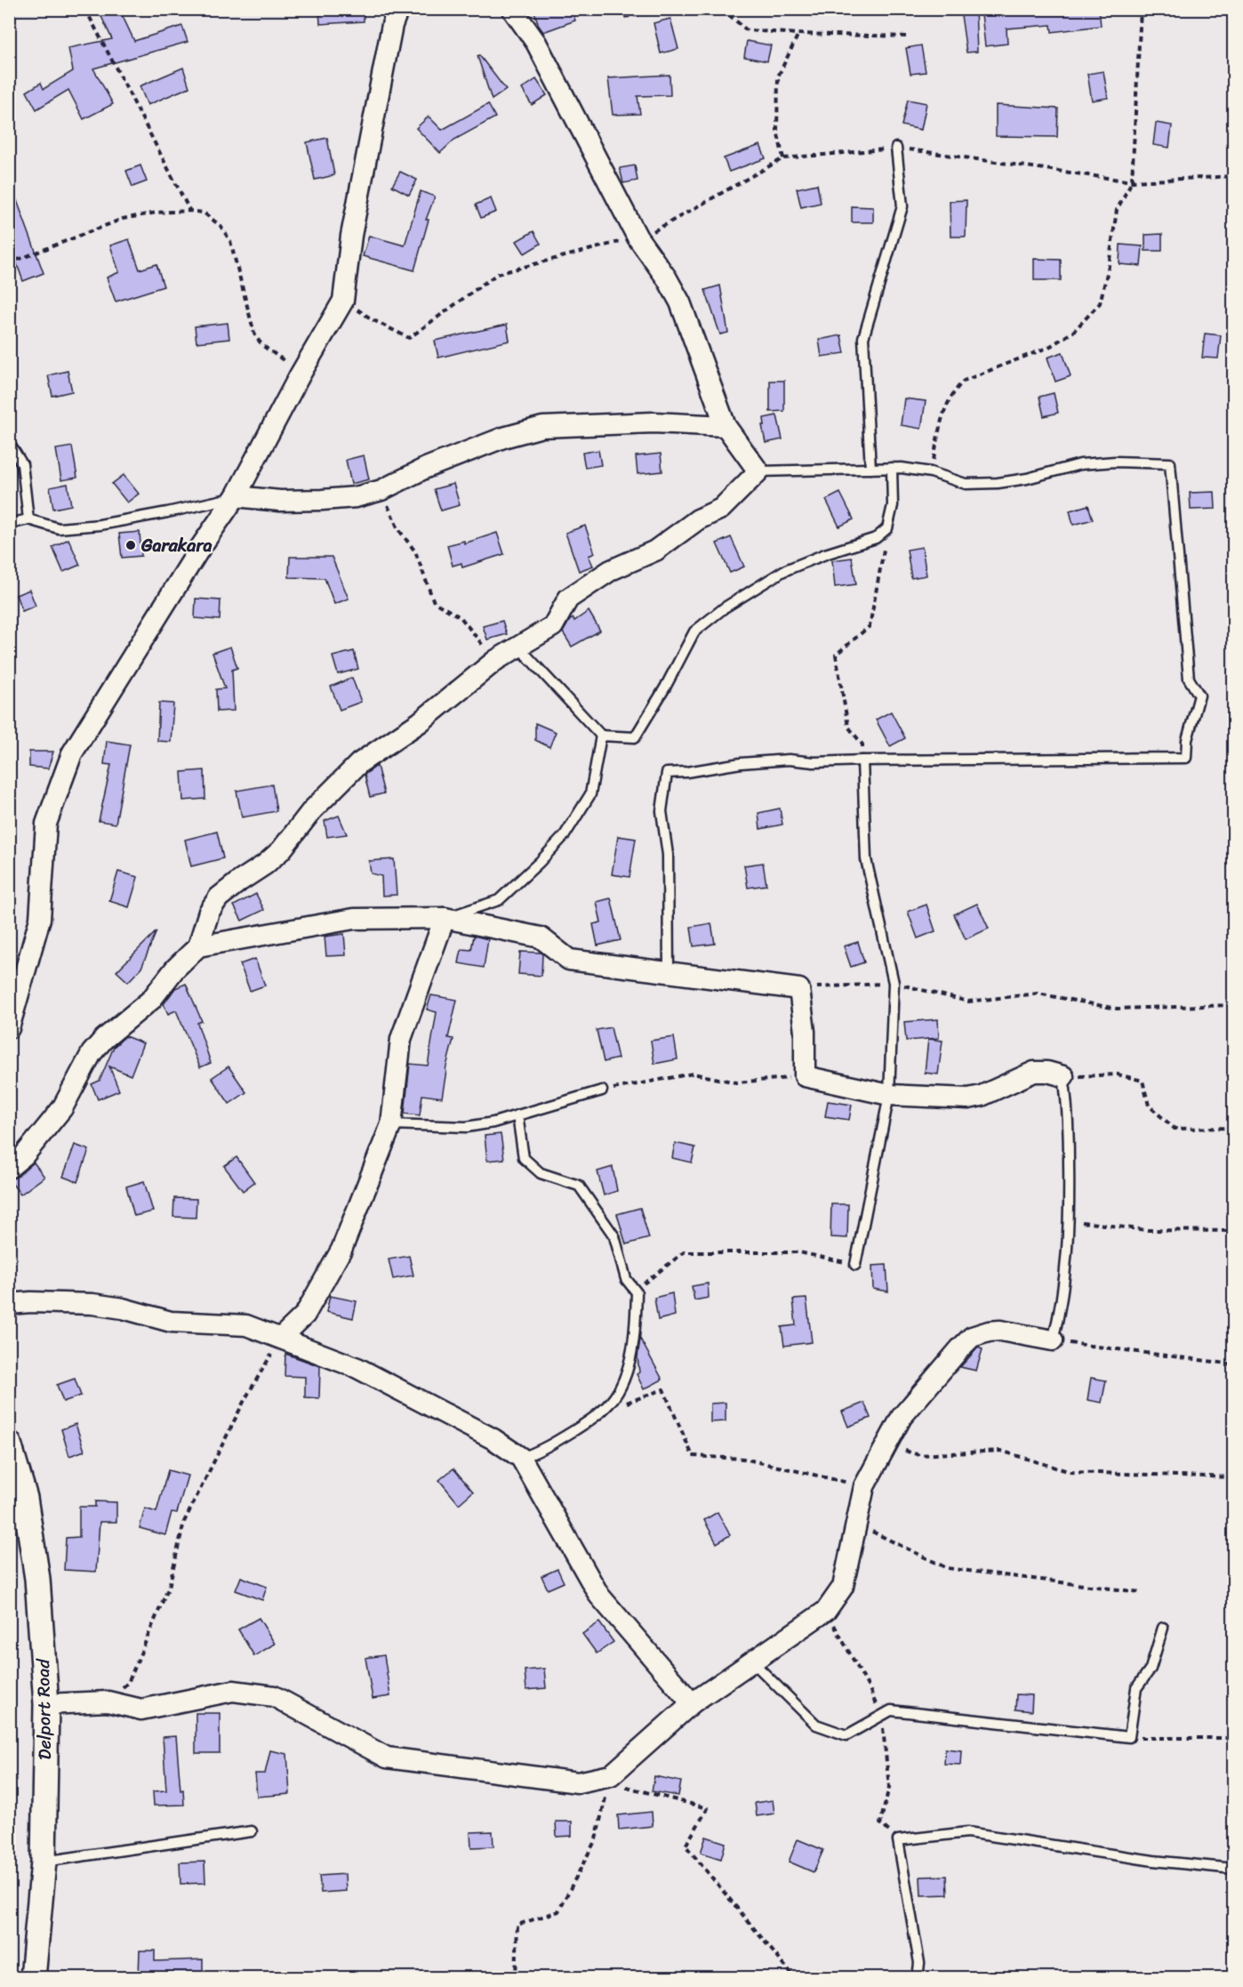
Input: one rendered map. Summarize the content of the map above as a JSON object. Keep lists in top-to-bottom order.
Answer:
{
  "streets": {
    "street": ["Delport Road"]
  },
  "places": ["Garakara"]
}
